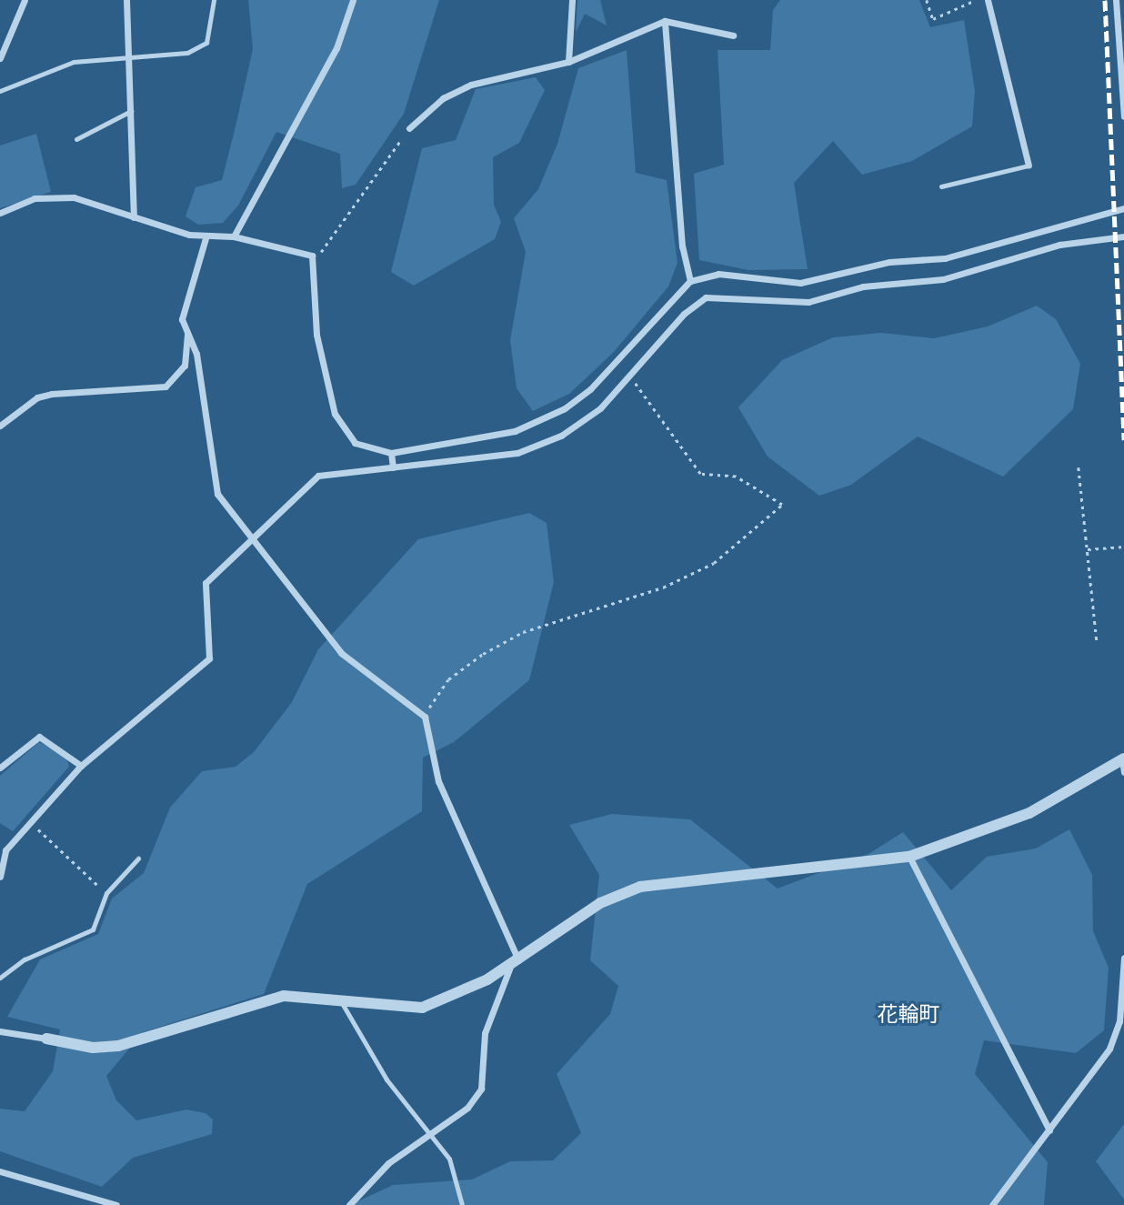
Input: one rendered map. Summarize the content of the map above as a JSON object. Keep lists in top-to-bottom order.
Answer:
{
  "districts": ["花輪町"]
}
